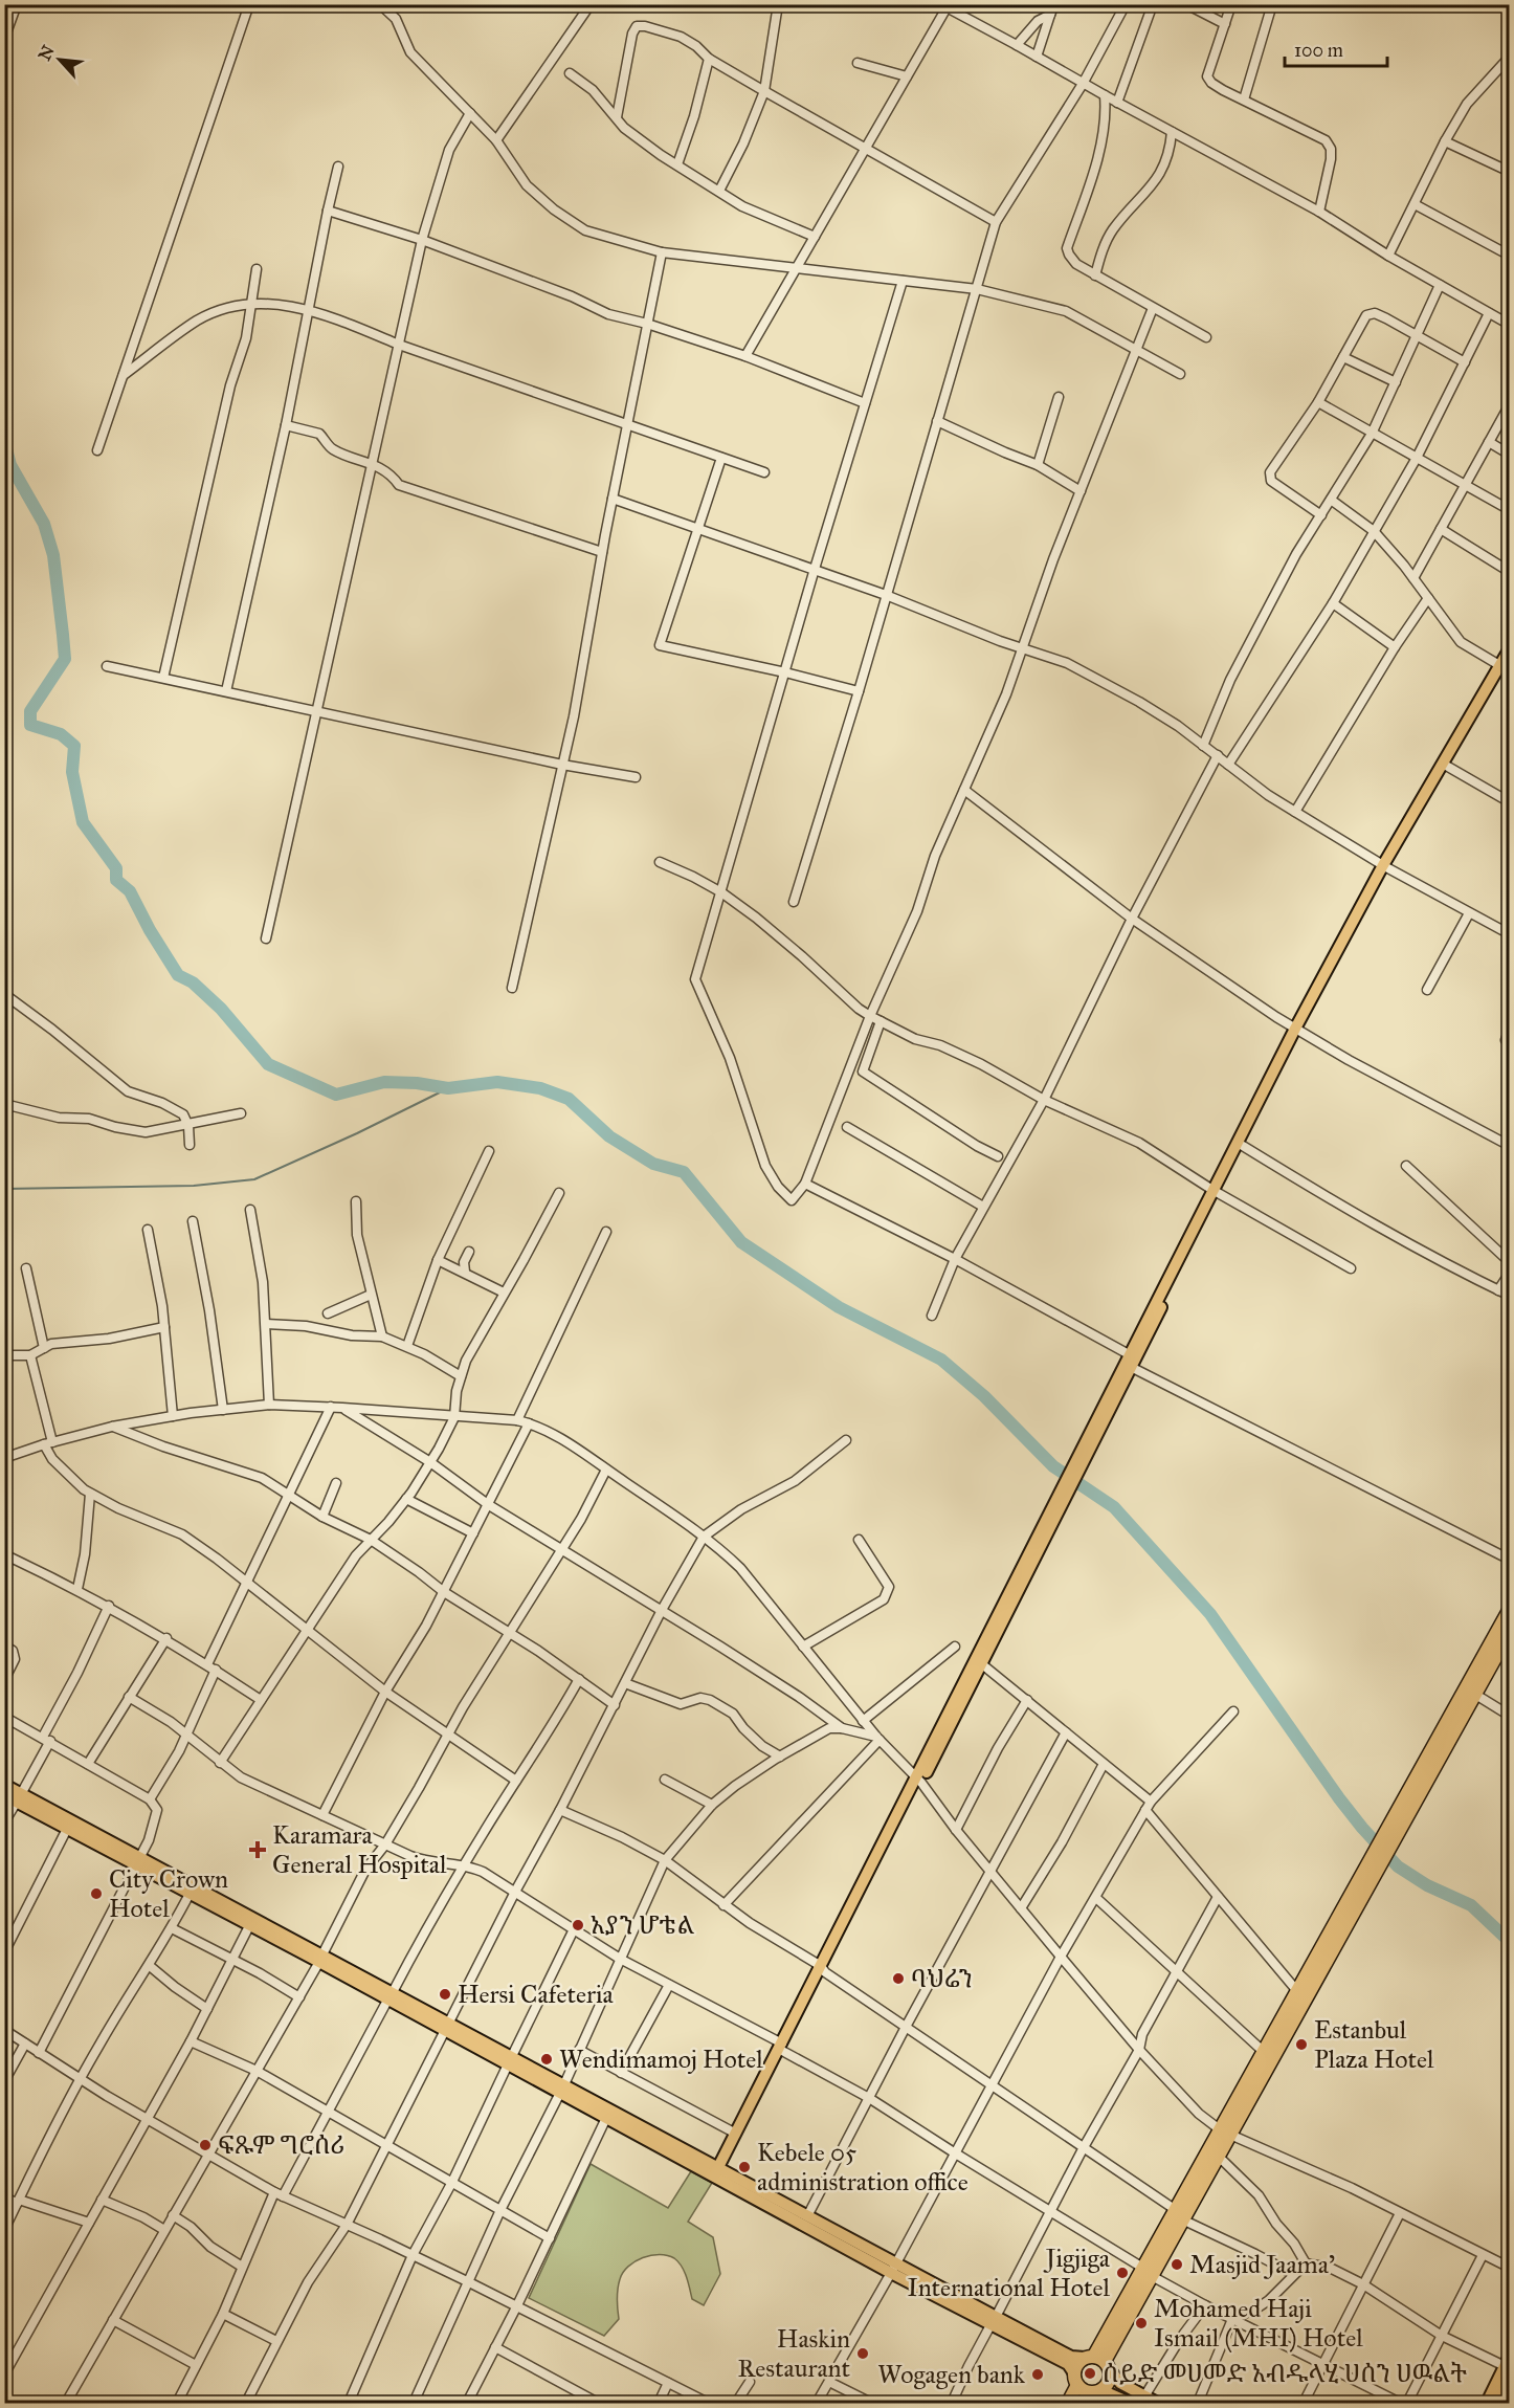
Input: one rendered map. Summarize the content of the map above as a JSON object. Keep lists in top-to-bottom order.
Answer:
{
  "places": {
    "health": ["Karamara General Hospital"],
    "other": [
      "City Crown Hotel",
      "አያን ሆቴል",
      "ባህሬን",
      "Hersi Cafeteria",
      "Estanbul Plaza Hotel",
      "Wendimamoj Hotel",
      "ፍጹም ግሮሰሪ",
      "Kebele 05 administration office",
      "Masjid Jaama'",
      "Jigjiga International Hotel",
      "Mohamed Haji Ismail (MHI) Hotel",
      "Haskin Restaurant",
      "ሰይድ መሀመድ አብዱላሂ ሀሰን ሀዉልት",
      "Wogagen bank"
    ]
  },
  "scale_bar": "100 m",
  "north": "top left"
}
